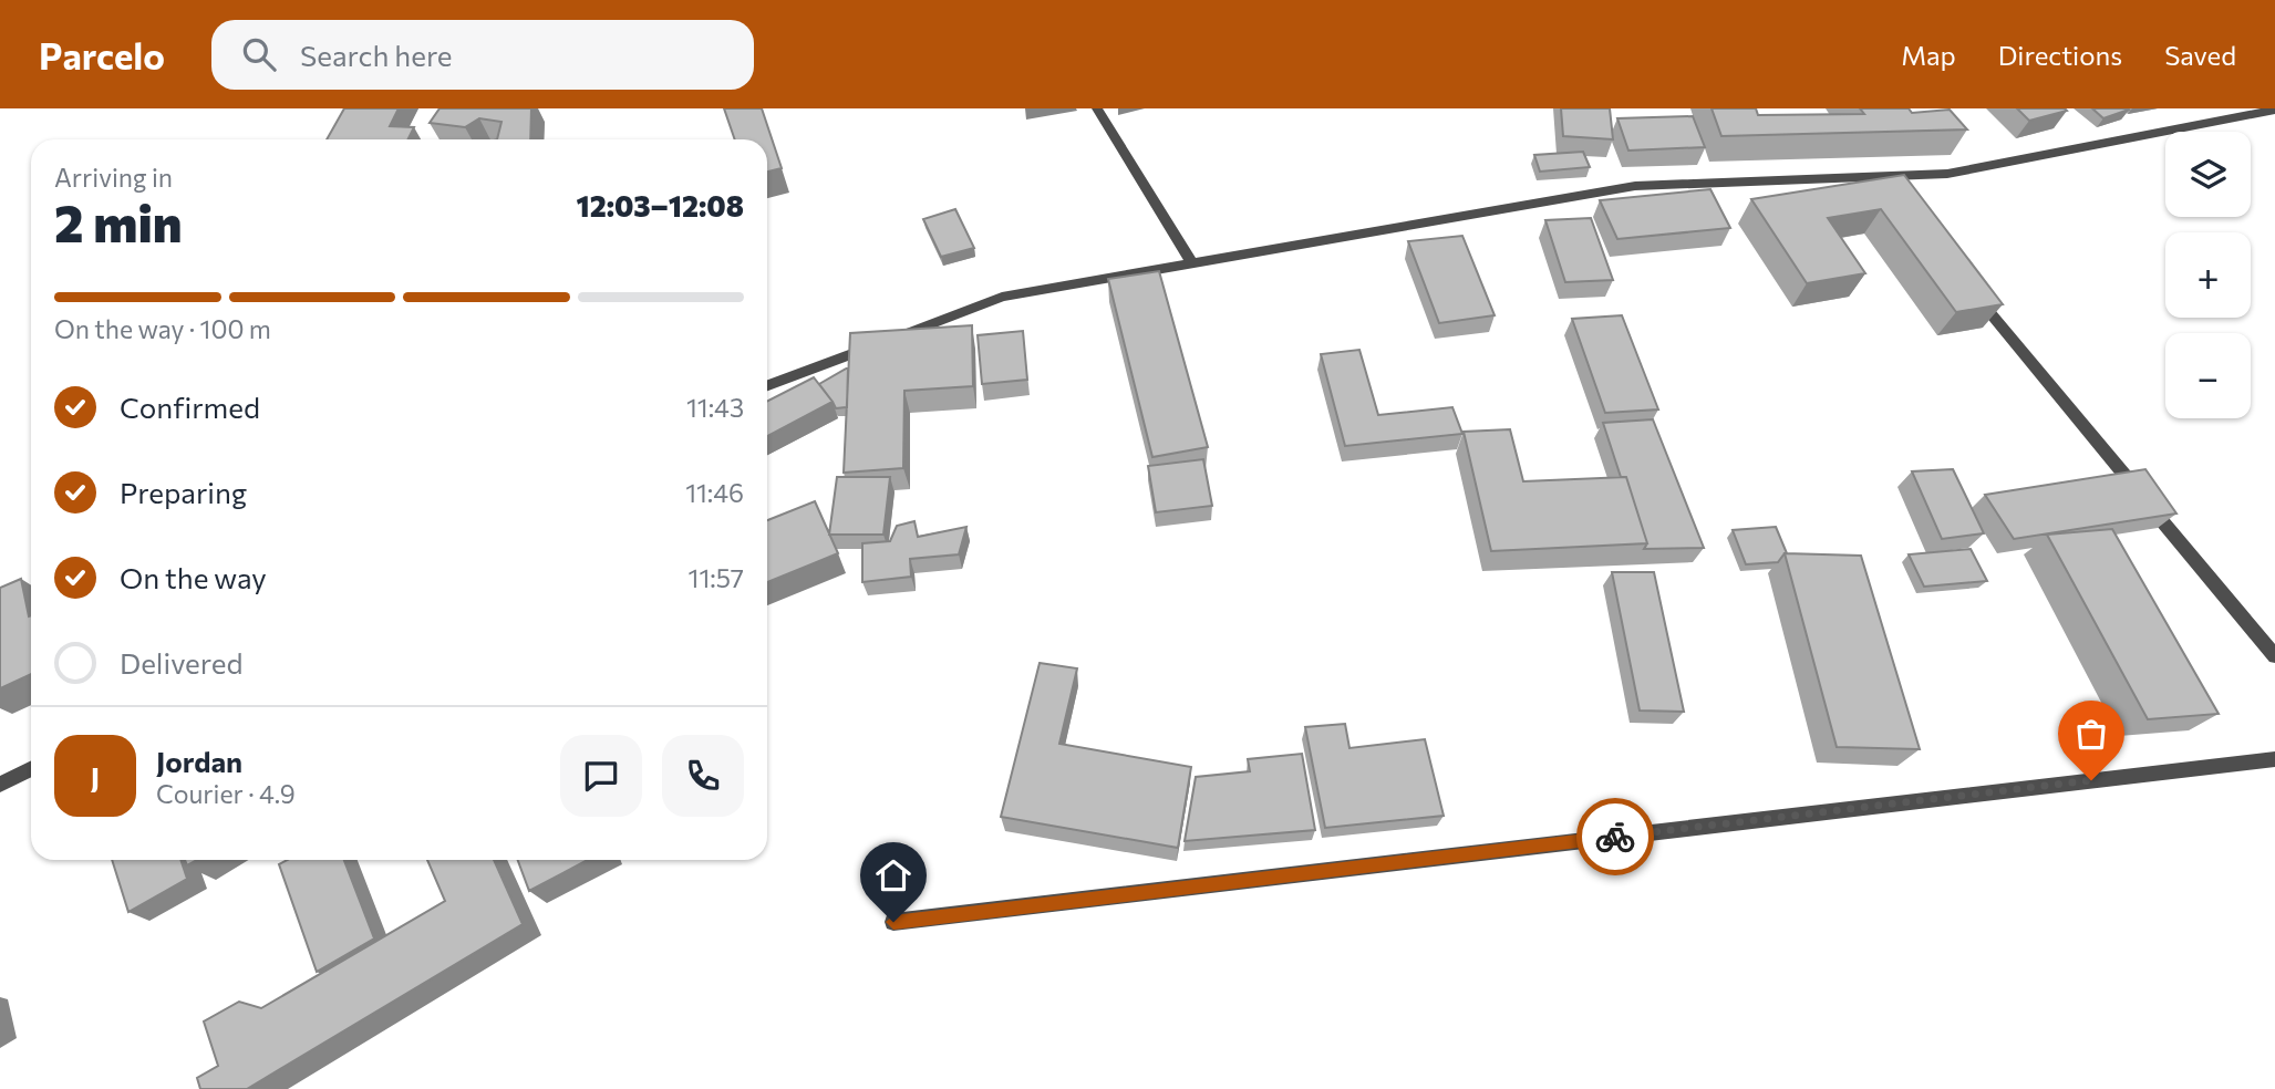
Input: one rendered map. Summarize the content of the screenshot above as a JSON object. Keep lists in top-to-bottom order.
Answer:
{
  "page": {
    "header": "Parcelo",
    "search": "Search here",
    "nav": ["Map", "Directions", "Saved"],
    "map_buttons": ["+", "−"],
    "heading": ["2 min", "Arriving in", "12:03–12:08"],
    "panel": ["Jordan", "Courier · 4.9"],
    "bar": "On the way · 100 m",
    "list": [
      ["Confirmed", "11:43"],
      ["Preparing", "11:46"],
      ["On the way", "11:57"],
      "Delivered"
    ],
    "round": "J"
  }
}
